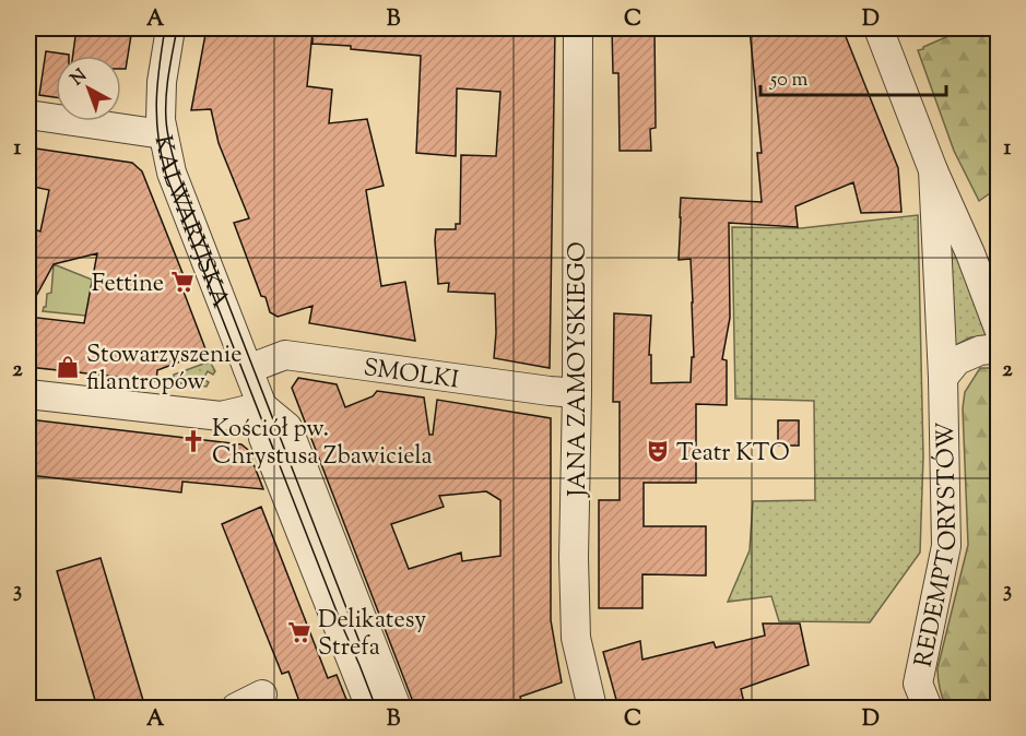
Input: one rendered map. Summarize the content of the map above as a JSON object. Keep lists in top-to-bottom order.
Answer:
{
  "streets": {
    "street": [
      "KALWARYJSKA",
      "JANA ZAMOYSKIEGO",
      "SMOLKI",
      "REDEMPTORYSTÓW"
    ]
  },
  "crossings": [
    ["KALWARYJSKA", "SMOLKI"],
    ["JANA ZAMOYSKIEGO", "SMOLKI"]
  ],
  "places": {
    "supermarket": ["Fettine", "Delikatesy Strefa"],
    "shop": ["Stowarzyszenie filantropów"],
    "church": ["Kościół pw. Chrystusa Zbawiciela"],
    "theatre": ["Teatr KTO"]
  },
  "scale_bar": "50 m",
  "north": "top left",
  "grid": {
    "columns": [
      "A",
      "B",
      "C",
      "D"
    ],
    "rows": ["1", "2", "3"]
  }
}
